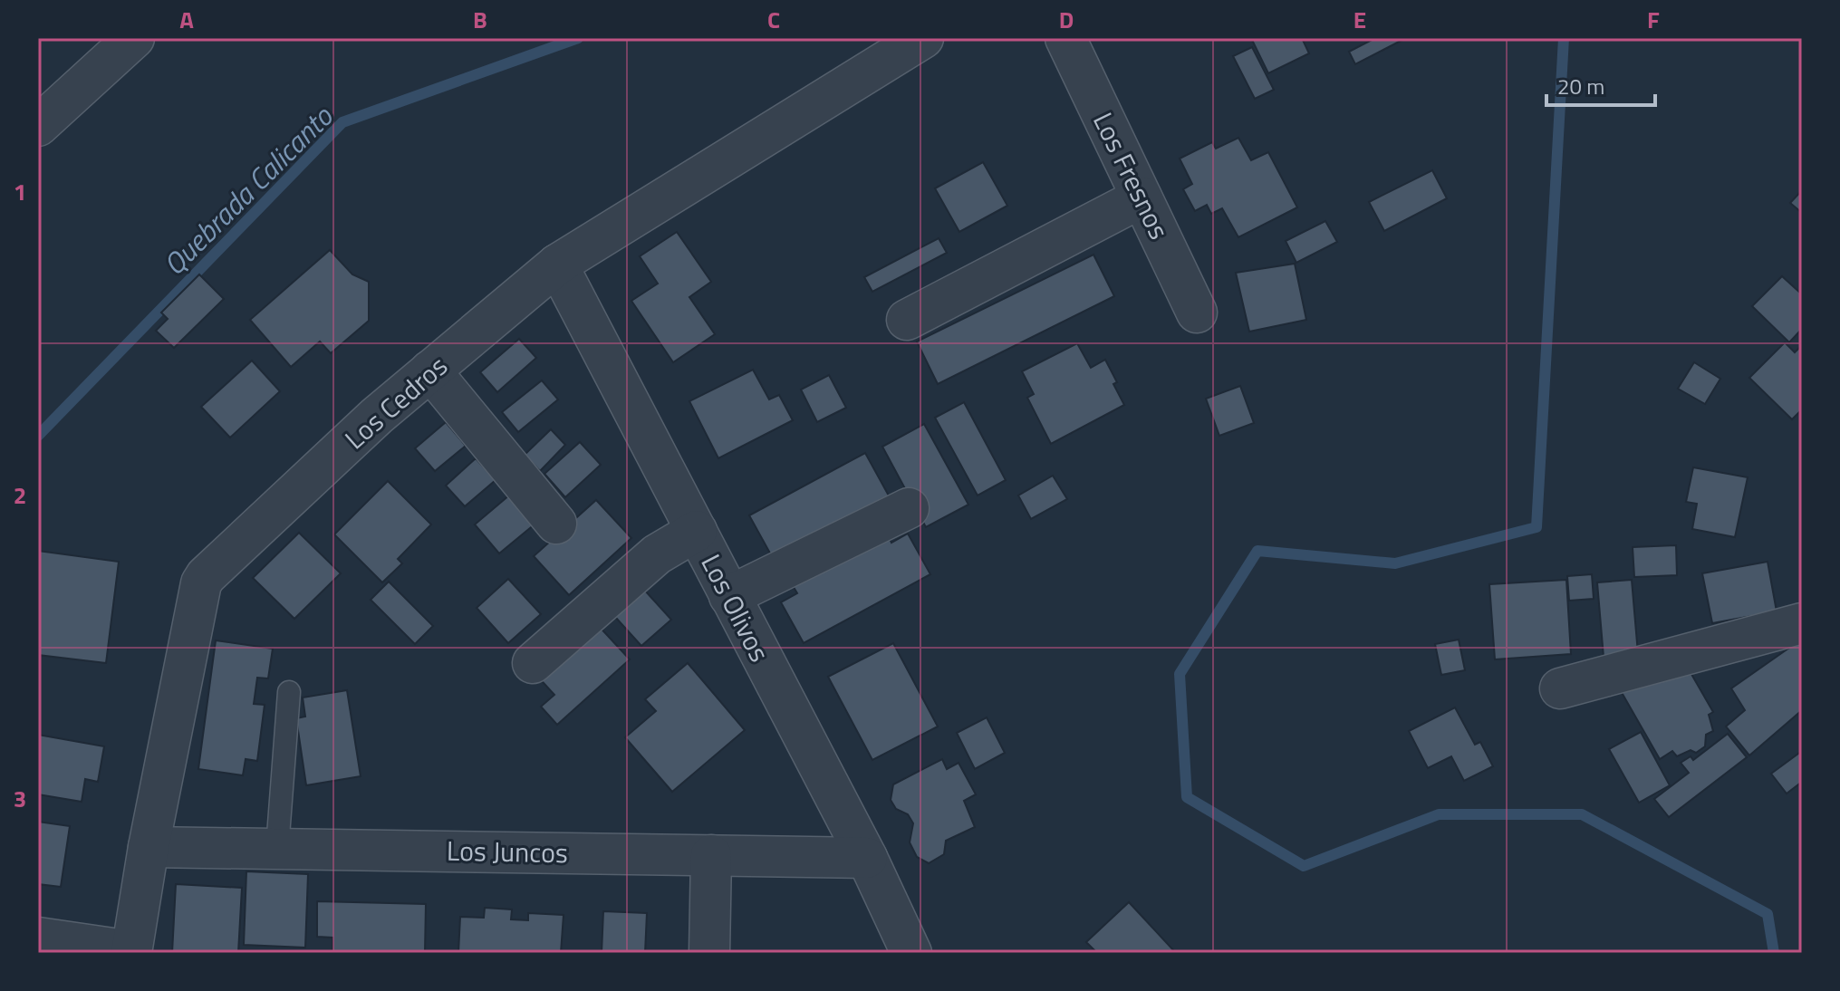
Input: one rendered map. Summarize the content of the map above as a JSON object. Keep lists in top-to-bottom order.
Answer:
{
  "streets": {
    "street": [
      "Los Fresnos",
      "Los Cedros",
      "Los Olivos",
      "Los Juncos"
    ]
  },
  "crossings": [
    ["Los Cedros", "Los Olivos"],
    ["Los Cedros", "Los Juncos"],
    ["Los Olivos", "Los Juncos"]
  ],
  "water": ["Quebrada Calicanto"],
  "scale_bar": "20 m",
  "grid": {
    "columns": [
      "A",
      "B",
      "C",
      "D",
      "E",
      "F"
    ],
    "rows": ["1", "2", "3"]
  }
}
